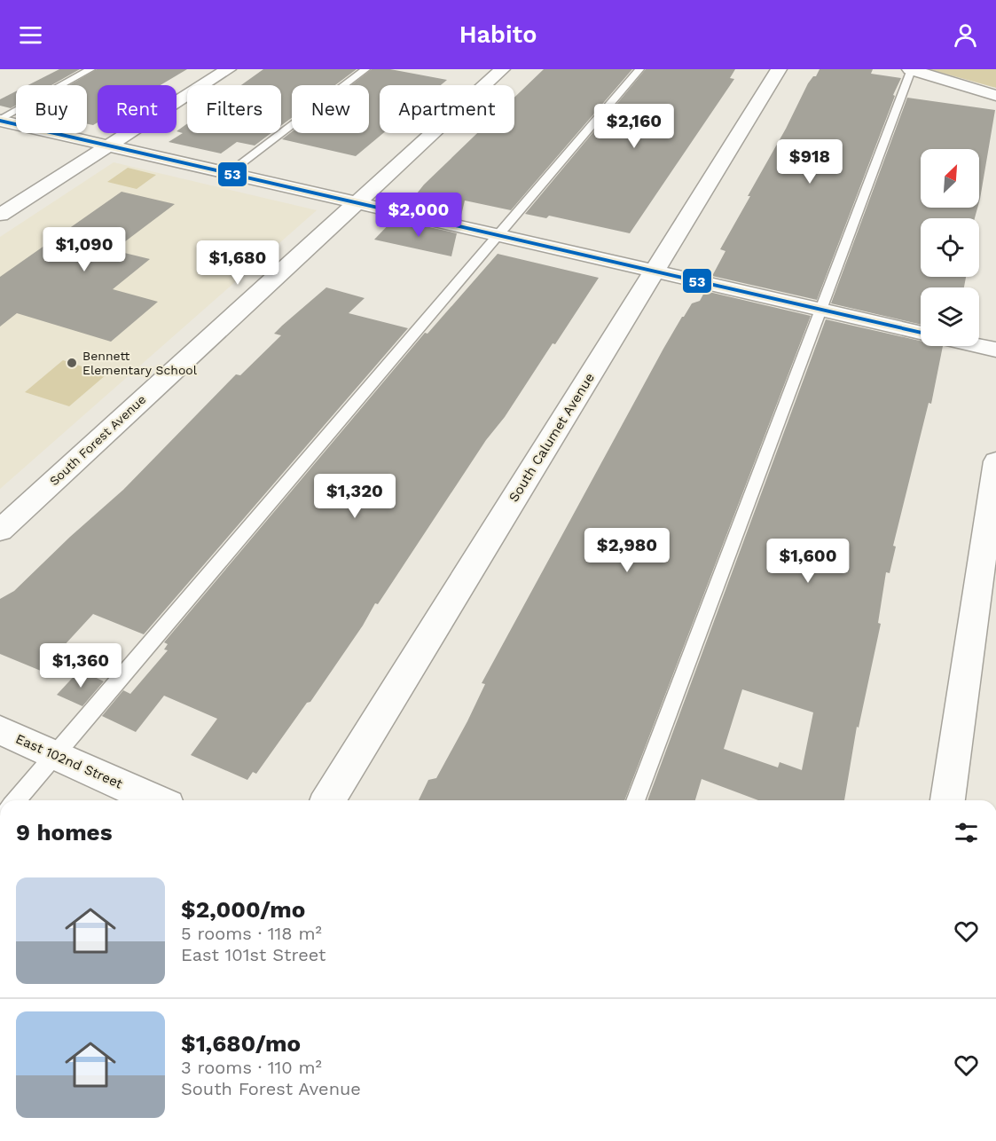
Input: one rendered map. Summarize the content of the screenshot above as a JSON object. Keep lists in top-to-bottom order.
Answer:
{
  "streets": {
    "street": ["South Calumet Avenue", "South Forest Avenue", "East 102nd Street"]
  },
  "places": ["Bennett Elementary School"],
  "lines": ["transit line 53"],
  "north": "top right",
  "page": {
    "header": "Habito",
    "chip": [
      "Buy",
      "Rent",
      "Filters",
      "New",
      "Apartment"
    ],
    "price": [
      "$2,160",
      "$918",
      "$2,000",
      "$1,090",
      "$1,680",
      "$1,320",
      "$2,980",
      "$1,600",
      "$1,360"
    ],
    "heading": "9 homes",
    "list": [
      {
        "name": "$2,000/mo",
        "note": "5 rooms · 118 m² · East 101st Street"
      },
      {
        "name": "$1,680/mo",
        "note": "3 rooms · 110 m² · South Forest Avenue"
      }
    ]
  }
}
